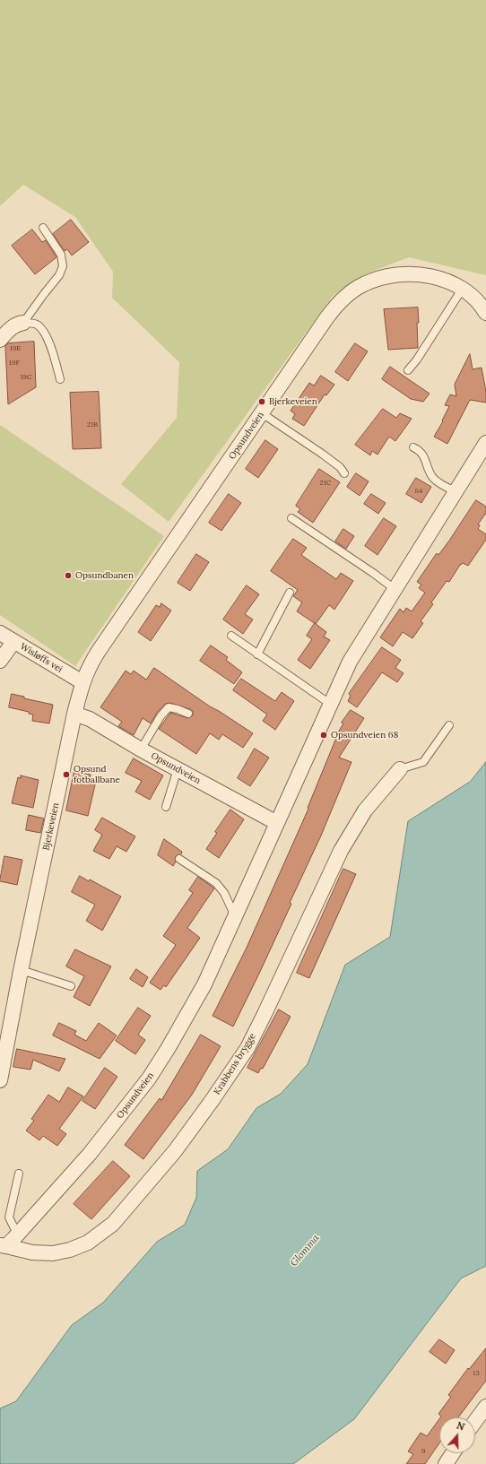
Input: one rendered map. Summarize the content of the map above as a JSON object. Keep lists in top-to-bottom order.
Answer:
{
  "streets": {
    "street": [
      "Opsundveien",
      "Wisløffs vei",
      "Bjerkeveien",
      "Krabbens brygge"
    ]
  },
  "crossings": [
    ["Opsundveien", "Wisløffs vei"],
    ["Opsundveien", "Bjerkeveien"],
    ["Opsundveien", "Krabbens brygge"],
    ["Wisløffs vei", "Bjerkeveien"]
  ],
  "water": ["Glomma"],
  "places": [
    "Bjerkeveien",
    "Opsundbanen",
    "Opsundveien 68",
    "Opsund fotballbane"
  ],
  "house_numbers": [
    "19E",
    "19F",
    "19C",
    "21B",
    "21C",
    "84",
    "13",
    "9"
  ],
  "north": "top"
}
